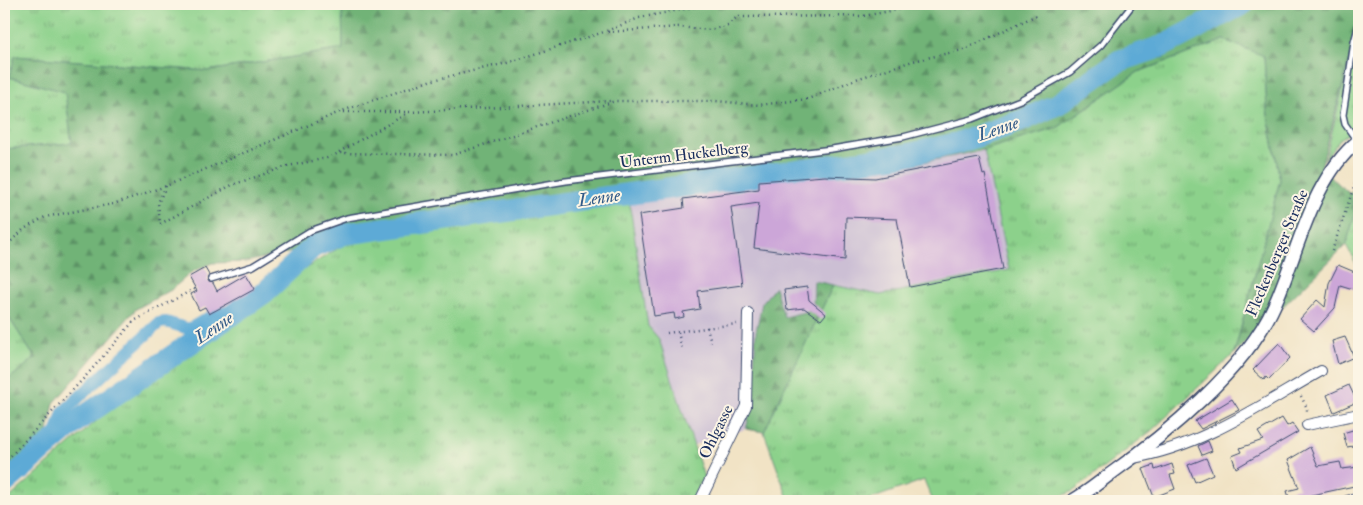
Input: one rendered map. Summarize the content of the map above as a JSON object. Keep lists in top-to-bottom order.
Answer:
{
  "streets": {
    "street": ["Fleckenberger Straße", "Ohlgasse"],
    "lane": ["Unterm Huckelberg"]
  },
  "water": ["Lenne"]
}
